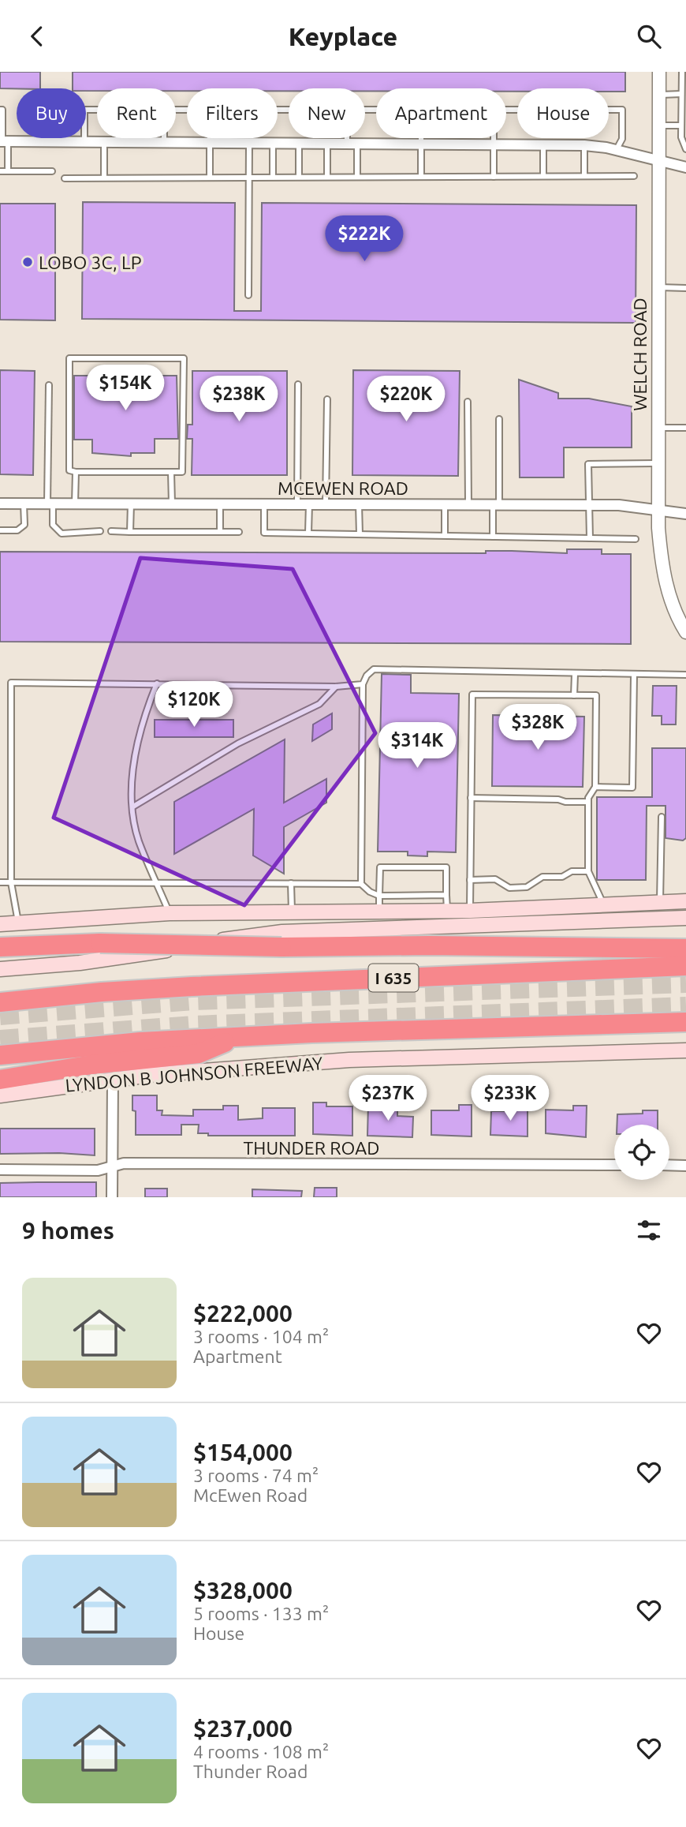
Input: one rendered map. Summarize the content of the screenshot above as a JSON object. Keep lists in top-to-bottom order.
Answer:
{
  "streets": {
    "highway": ["I 635", "LYNDON B JOHNSON FREEWAY"],
    "street": ["WELCH ROAD", "MCEWEN ROAD", "THUNDER ROAD"]
  },
  "crossings": [
    ["WELCH ROAD", "MCEWEN ROAD"]
  ],
  "places": ["LOBO 3C, LP"],
  "page": {
    "header": "Keyplace",
    "chip": [
      "Buy",
      "Rent",
      "Filters",
      "New",
      "Apartment",
      "House"
    ],
    "price": [
      "$222K",
      "$154K",
      "$238K",
      "$220K",
      "$120K",
      "$328K",
      "$314K",
      "$237K",
      "$233K"
    ],
    "heading": "9 homes",
    "list": [
      {
        "name": "$222,000",
        "note": "3 rooms · 104 m² · Apartment"
      },
      {
        "name": "$154,000",
        "note": "3 rooms · 74 m² · McEwen Road"
      },
      {
        "name": "$328,000",
        "note": "5 rooms · 133 m² · House"
      },
      {
        "name": "$237,000",
        "note": "4 rooms · 108 m² · Thunder Road"
      }
    ]
  }
}
